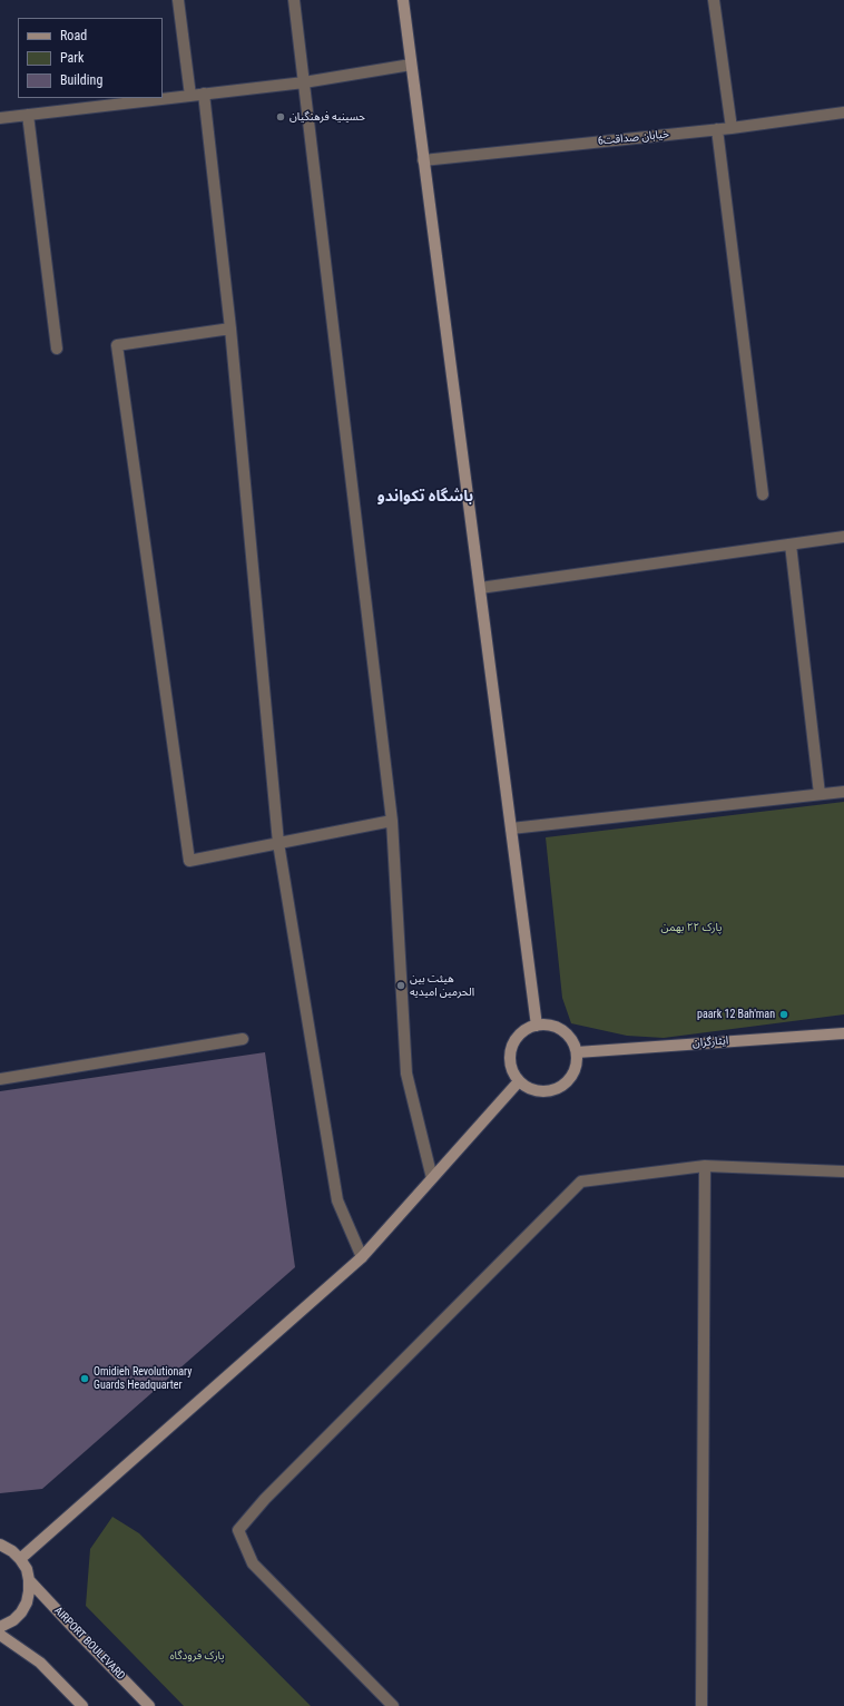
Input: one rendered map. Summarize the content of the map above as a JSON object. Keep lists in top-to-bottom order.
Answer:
{
  "streets": {
    "street": ["خیابان صداقت6", "ایثارگران", "AIRPORT BOULEVARD"]
  },
  "districts": ["باشگاه تکواندو"],
  "parks": ["پارک ۲۲ بهمن", "پارک فرودگاه"],
  "places": [
    "حسینیه فرهنگیان",
    "هیئت بین الحرمین امیدیه",
    "paark 12 Bah'man",
    "Omidieh Revolutionary Guards Headquarter"
  ],
  "legend": ["Road", "Park", "Building"]
}
